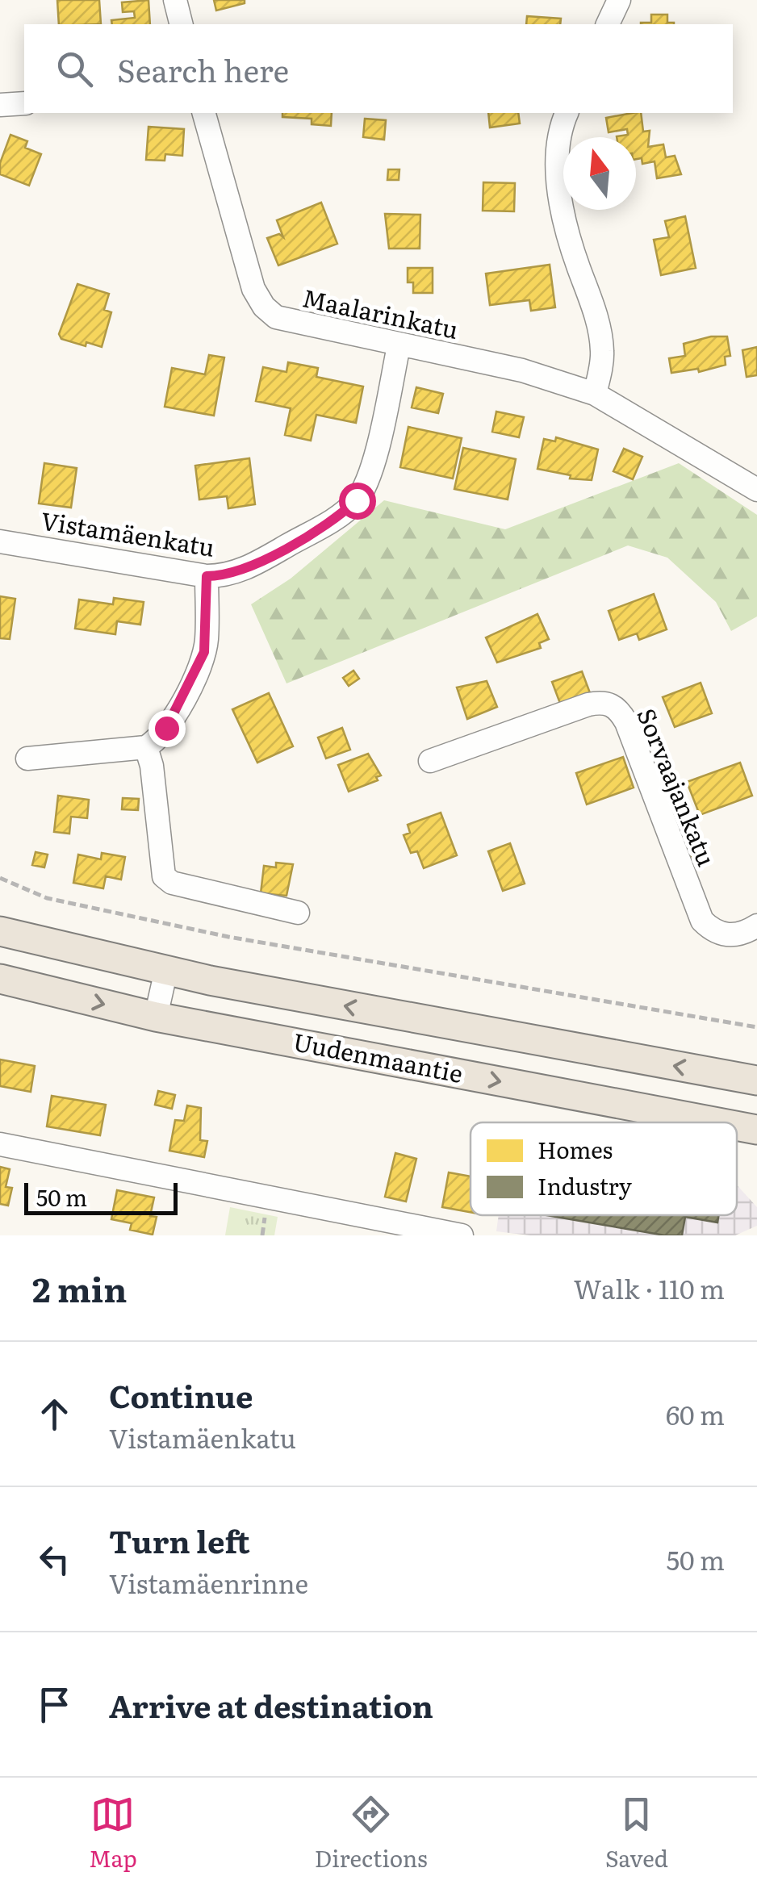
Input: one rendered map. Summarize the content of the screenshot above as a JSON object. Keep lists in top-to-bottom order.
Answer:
{
  "streets": {
    "main road": ["Uudenmaantie"],
    "street": ["Maalarinkatu", "Vistamäenkatu", "Sorvaajankatu"]
  },
  "crossings": [
    ["Maalarinkatu", "Vistamäenkatu"]
  ],
  "legend": ["Homes", "Industry"],
  "scale_bar": "50 m",
  "north": "top",
  "page": {
    "search": "Search here",
    "scale": "50 m",
    "heading": ["2 min", "Walk · 110 m"],
    "list": [
      ["Continue", "Vistamäenkatu", "60 m"],
      ["Turn left", "Vistamäenrinne", "50 m"],
      "Arrive at destination"
    ],
    "nav": ["Map", "Directions", "Saved"]
  }
}
